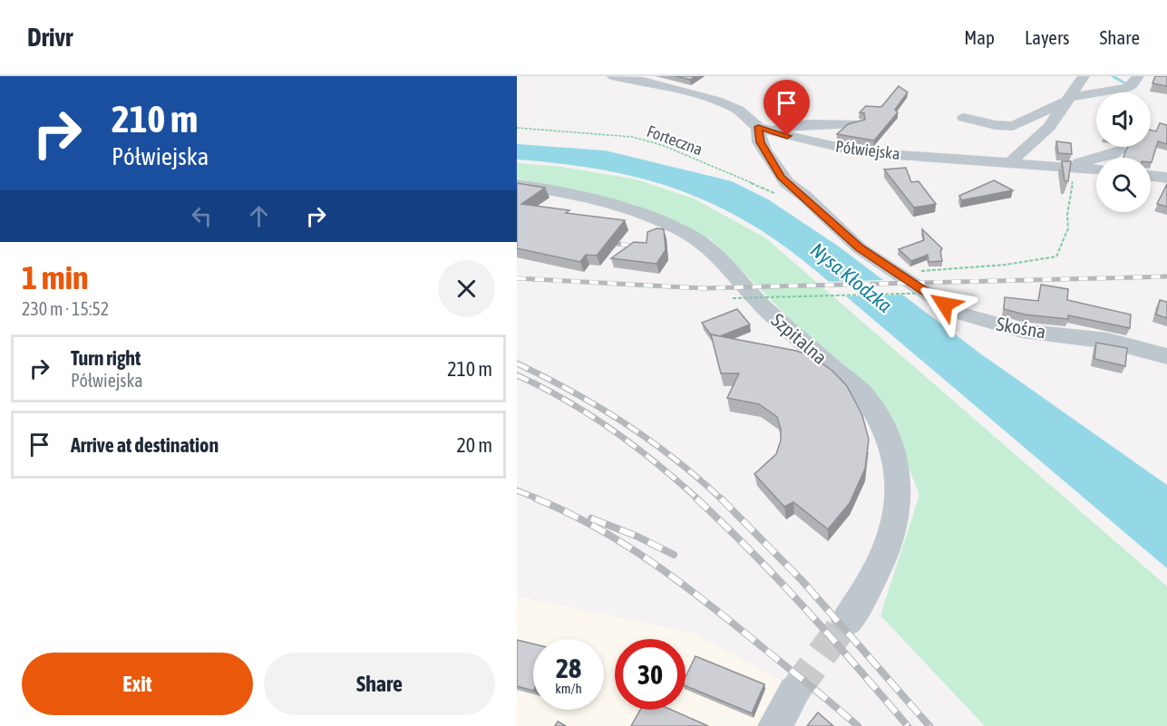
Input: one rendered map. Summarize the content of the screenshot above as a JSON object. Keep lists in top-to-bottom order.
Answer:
{
  "streets": {
    "street": ["Półwiejska", "Skośna", "Szpitalna"],
    "path": ["Forteczna"]
  },
  "crossings": [
    ["Półwiejska", "Skośna"]
  ],
  "water": ["Nysa Kłodzka"],
  "page": {
    "header": "Drivr",
    "nav": ["Map", "Layers", "Share"],
    "turn": ["210 m", "Półwiejska"],
    "heading": ["1 min", "230 m · 15:52"],
    "list": [
      {
        "name": "Turn right",
        "note": "Półwiejska",
        "value": "210 m"
      },
      {
        "name": "Arrive at destination",
        "value": "20 m"
      }
    ],
    "speed": "28 km/h",
    "limit": "30",
    "buttons": ["Exit", "Share"]
  }
}
